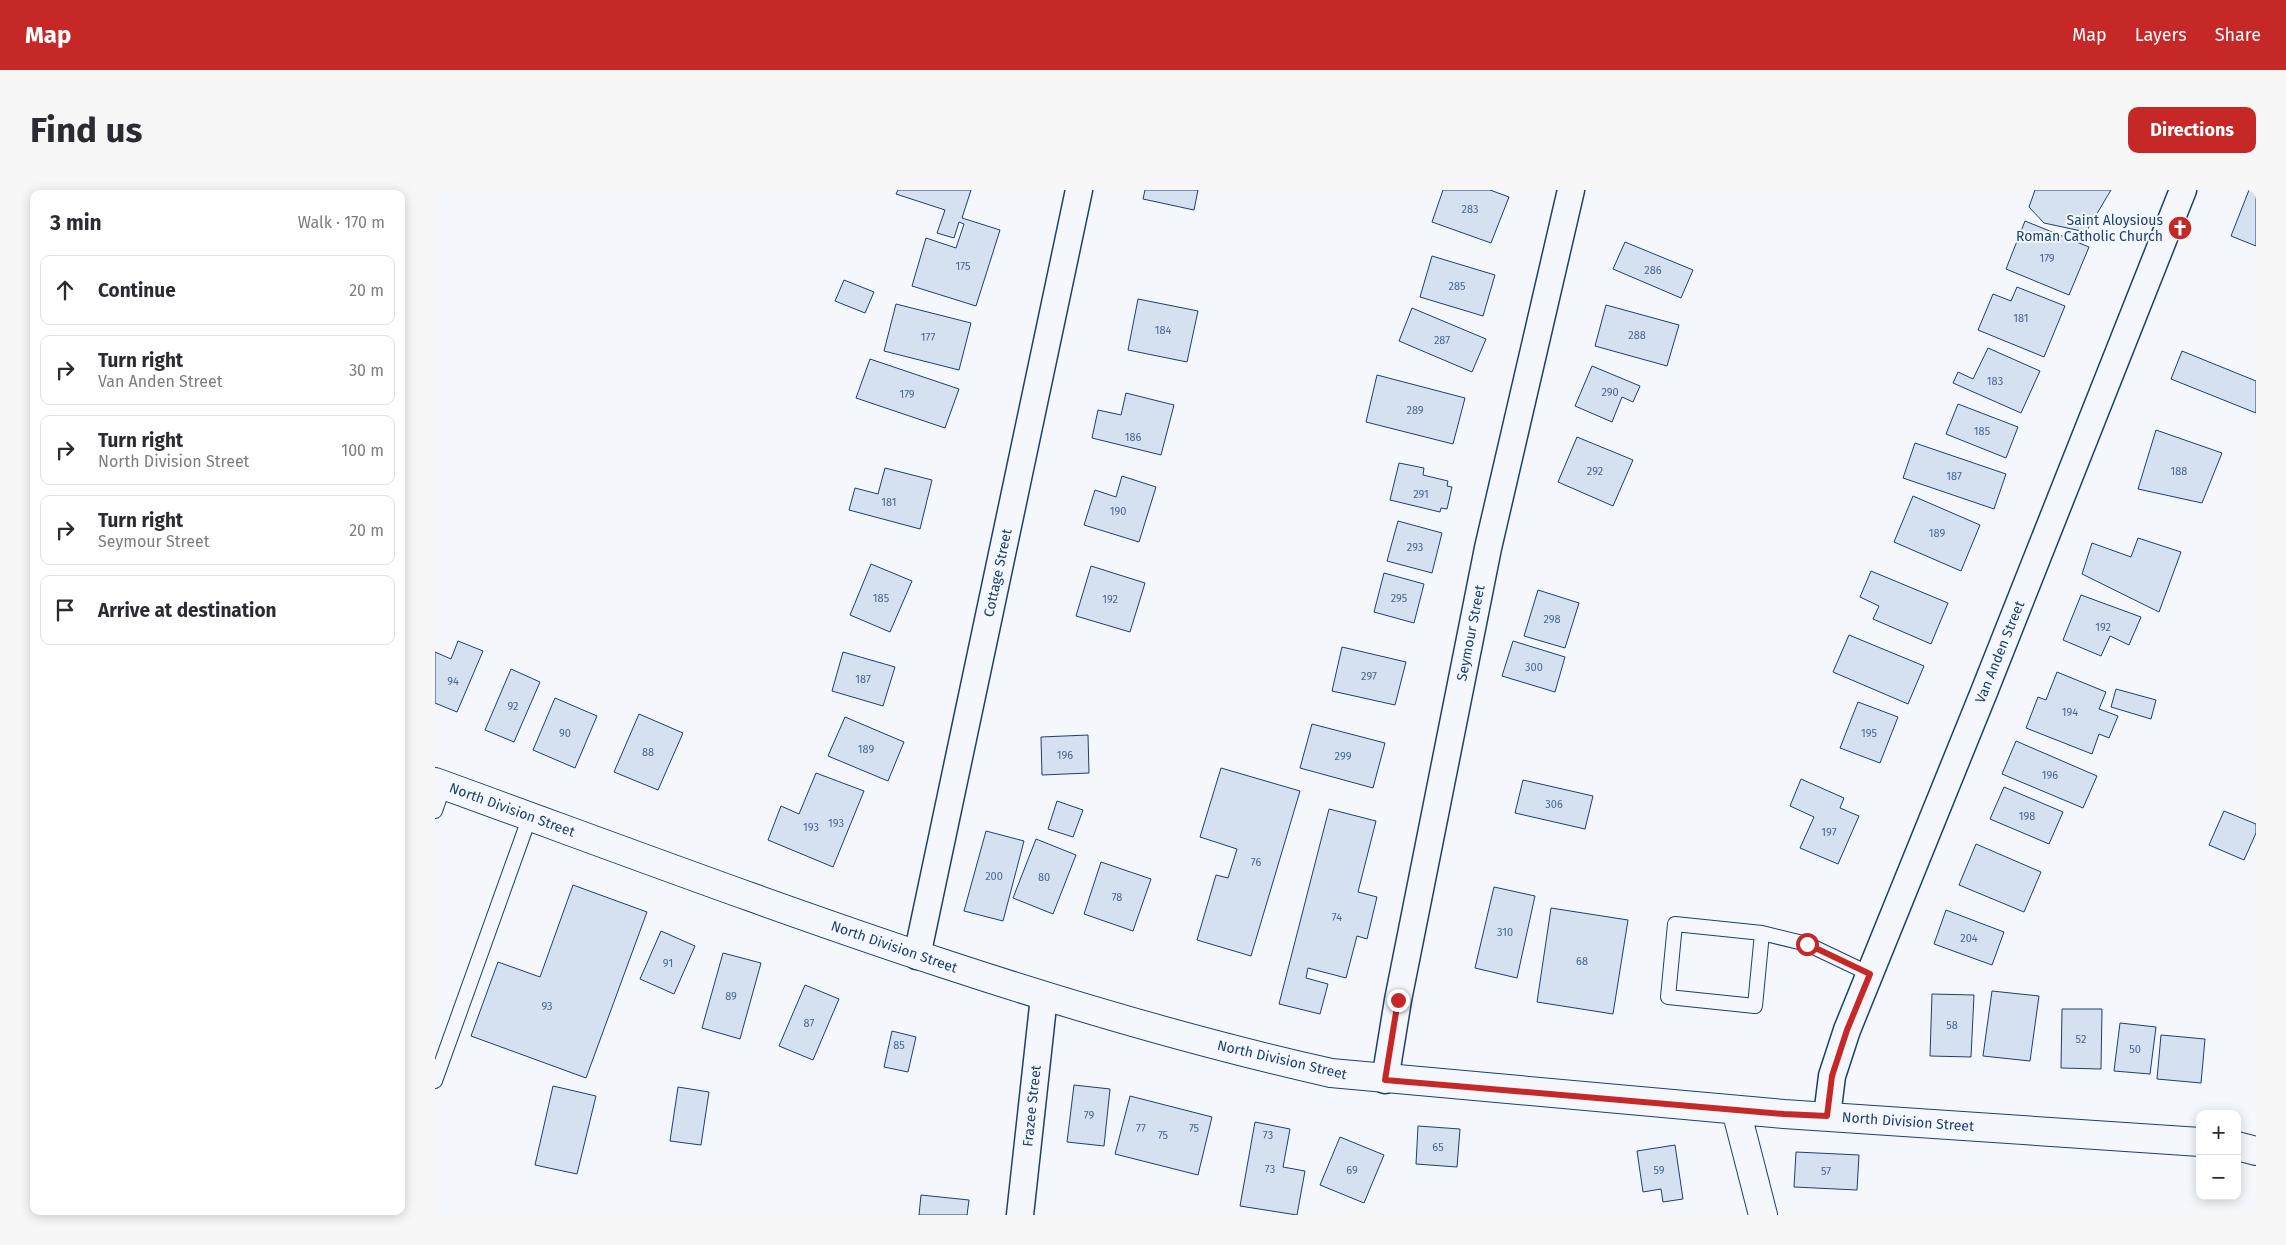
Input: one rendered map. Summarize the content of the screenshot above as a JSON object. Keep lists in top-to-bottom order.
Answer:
{
  "streets": {
    "street": [
      "Cottage Street",
      "Seymour Street",
      "Van Anden Street",
      "North Division Street",
      "Frazee Street"
    ]
  },
  "crossings": [
    ["Cottage Street", "North Division Street"],
    ["Seymour Street", "North Division Street"],
    ["Van Anden Street", "North Division Street"],
    ["North Division Street", "Frazee Street"]
  ],
  "places": {
    "church": ["Saint Aloysious Roman Catholic Church"]
  },
  "house_numbers": [
    "283",
    "179",
    "175",
    "286",
    "285",
    "181",
    "184",
    "288",
    "177",
    "287",
    "183",
    "290",
    "179",
    "289",
    "185",
    "186",
    "292",
    "188",
    "187",
    "291",
    "181",
    "190",
    "189",
    "293",
    "185",
    "295",
    "192",
    "298",
    "192",
    "300",
    "297",
    "187",
    "94",
    "92",
    "194",
    "90",
    "195",
    "189",
    "88",
    "196",
    "299",
    "196",
    "306",
    "198",
    "193",
    "193",
    "197",
    "76",
    "200",
    "80",
    "78",
    "74",
    "310",
    "204",
    "68",
    "91",
    "89",
    "93",
    "87",
    "58",
    "52",
    "85",
    "50",
    "79",
    "77",
    "75",
    "75",
    "73",
    "65",
    "73",
    "69",
    "59",
    "57"
  ],
  "page": {
    "header": "Map",
    "nav": ["Map", "Layers", "Share"],
    "buttons": "Directions",
    "title": "Find us",
    "heading": ["3 min", "Walk · 170 m"],
    "list": [
      ["Continue", "20 m"],
      ["Turn right", "Van Anden Street", "30 m"],
      ["Turn right", "North Division Street", "100 m"],
      ["Turn right", "Seymour Street", "20 m"],
      "Arrive at destination"
    ],
    "map_buttons": ["+", "−"]
  }
}
